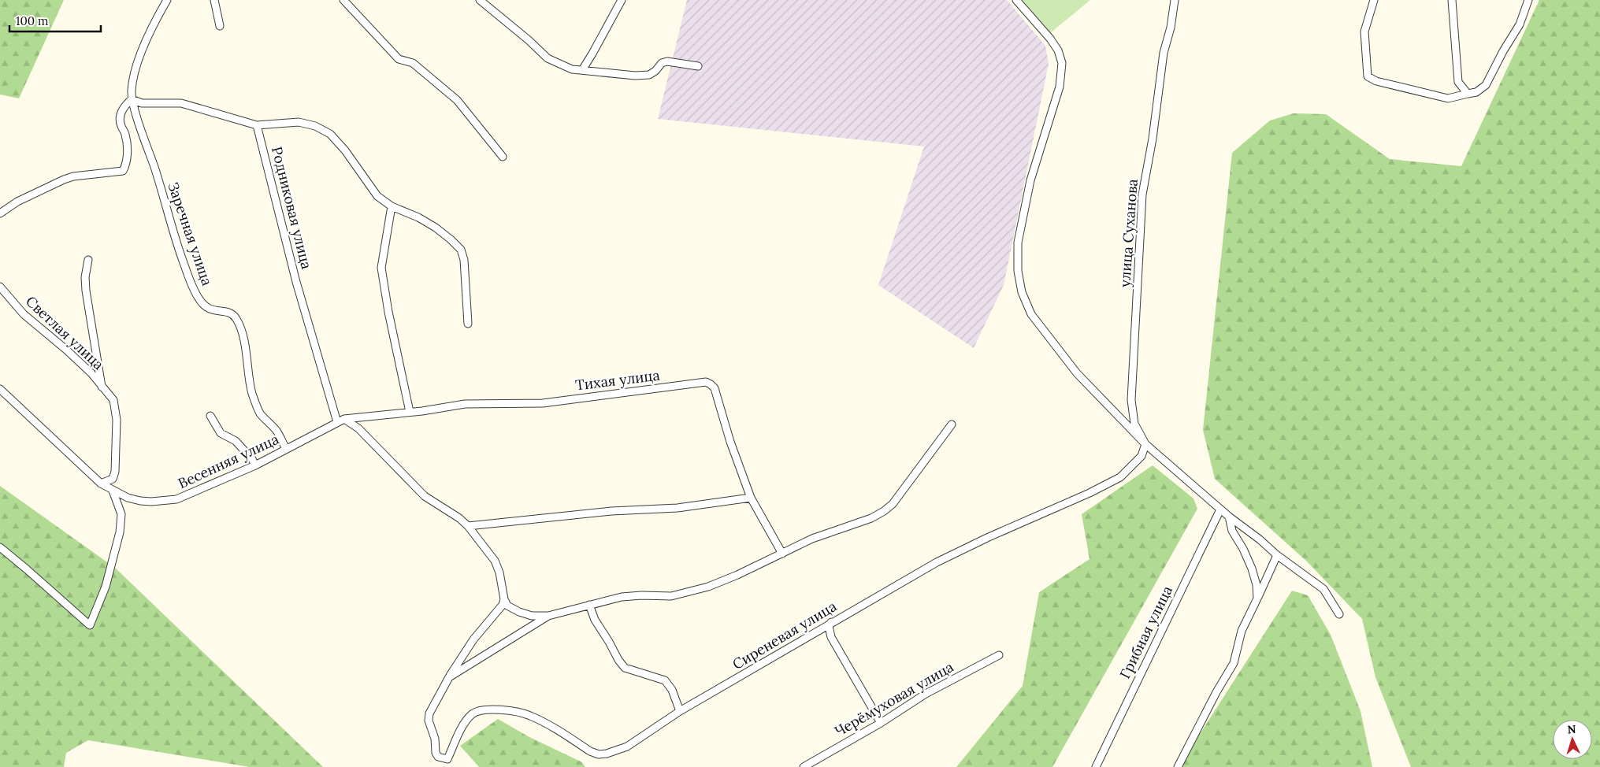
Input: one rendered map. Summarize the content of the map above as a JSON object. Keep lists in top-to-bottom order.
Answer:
{
  "streets": {
    "street": [
      "Родниковая улица",
      "улица Суханова",
      "Заречная улица",
      "Светлая улица",
      "Тихая улица",
      "Весенняя улица",
      "Грибная улица",
      "Сиреневая улица",
      "Черёмуховая улица"
    ]
  },
  "crossings": [
    ["Родниковая улица", "Тихая улица"],
    ["Родниковая улица", "Весенняя улица"],
    ["улица Суханова", "Сиреневая улица"],
    ["Заречная улица", "Весенняя улица"],
    ["Светлая улица", "Весенняя улица"],
    ["Тихая улица", "Весенняя улица"]
  ],
  "scale_bar": "100 m",
  "north": "top"
}
